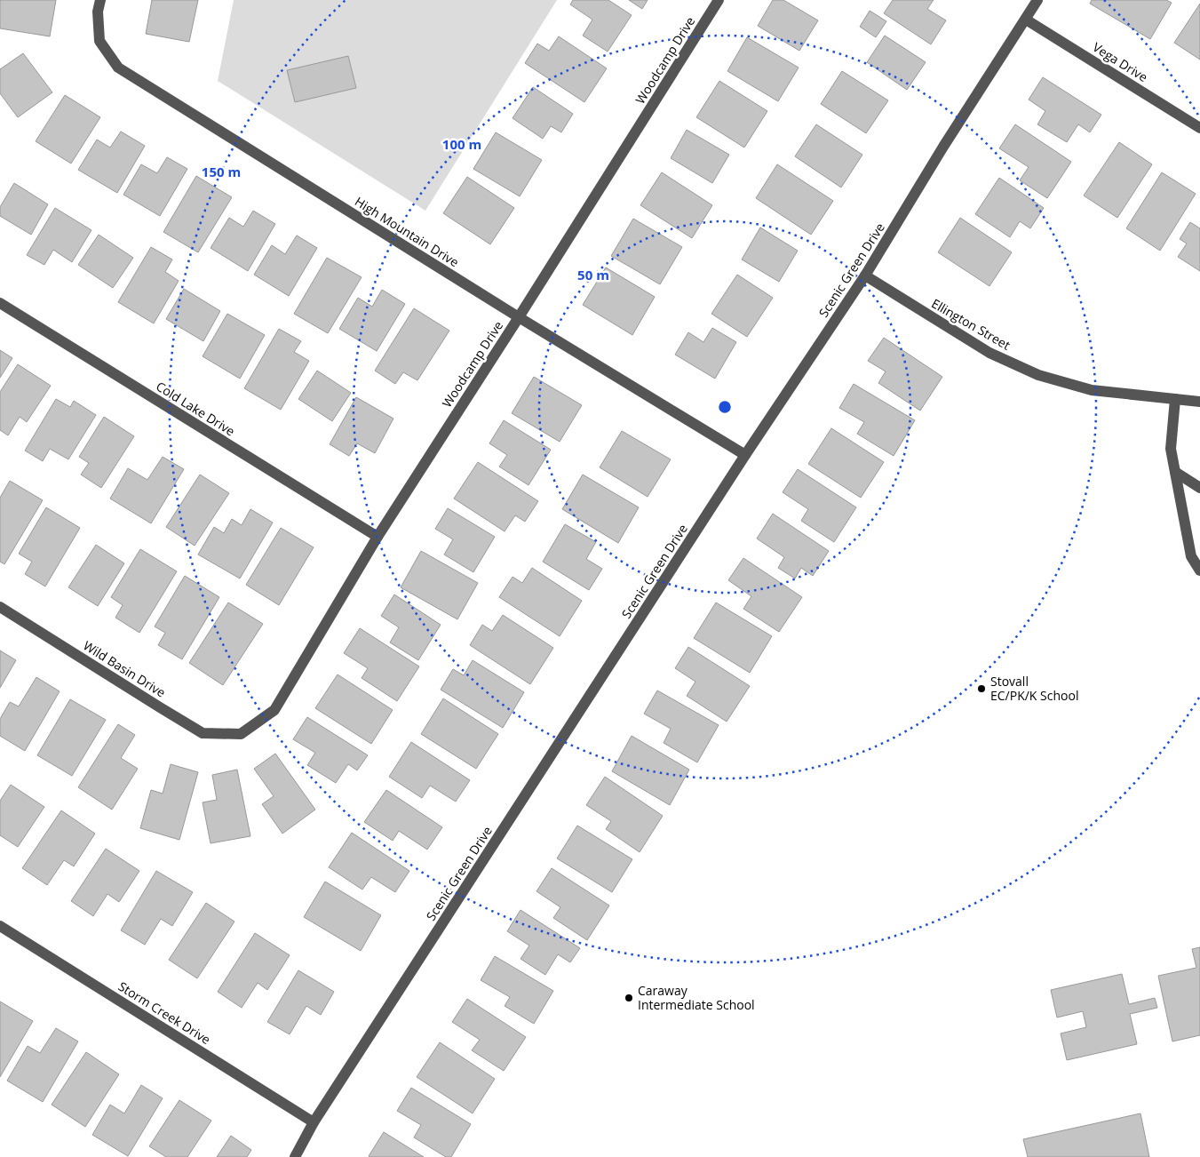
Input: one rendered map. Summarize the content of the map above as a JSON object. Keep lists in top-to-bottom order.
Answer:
{
  "streets": {
    "street": [
      "Woodcamp Drive",
      "Vega Drive",
      "High Mountain Drive",
      "Scenic Green Drive",
      "Ellington Street",
      "Cold Lake Drive",
      "Wild Basin Drive",
      "Storm Creek Drive"
    ]
  },
  "crossings": [
    ["Woodcamp Drive", "High Mountain Drive"],
    ["Woodcamp Drive", "Cold Lake Drive"],
    ["Woodcamp Drive", "Wild Basin Drive"],
    ["Vega Drive", "Scenic Green Drive"],
    ["High Mountain Drive", "Scenic Green Drive"],
    ["Scenic Green Drive", "Ellington Street"],
    ["Scenic Green Drive", "Storm Creek Drive"]
  ],
  "places": ["Stovall EC/PK/K School", "Caraway Intermediate School"],
  "rings": ["100 m", "150 m", "50 m"]
}
